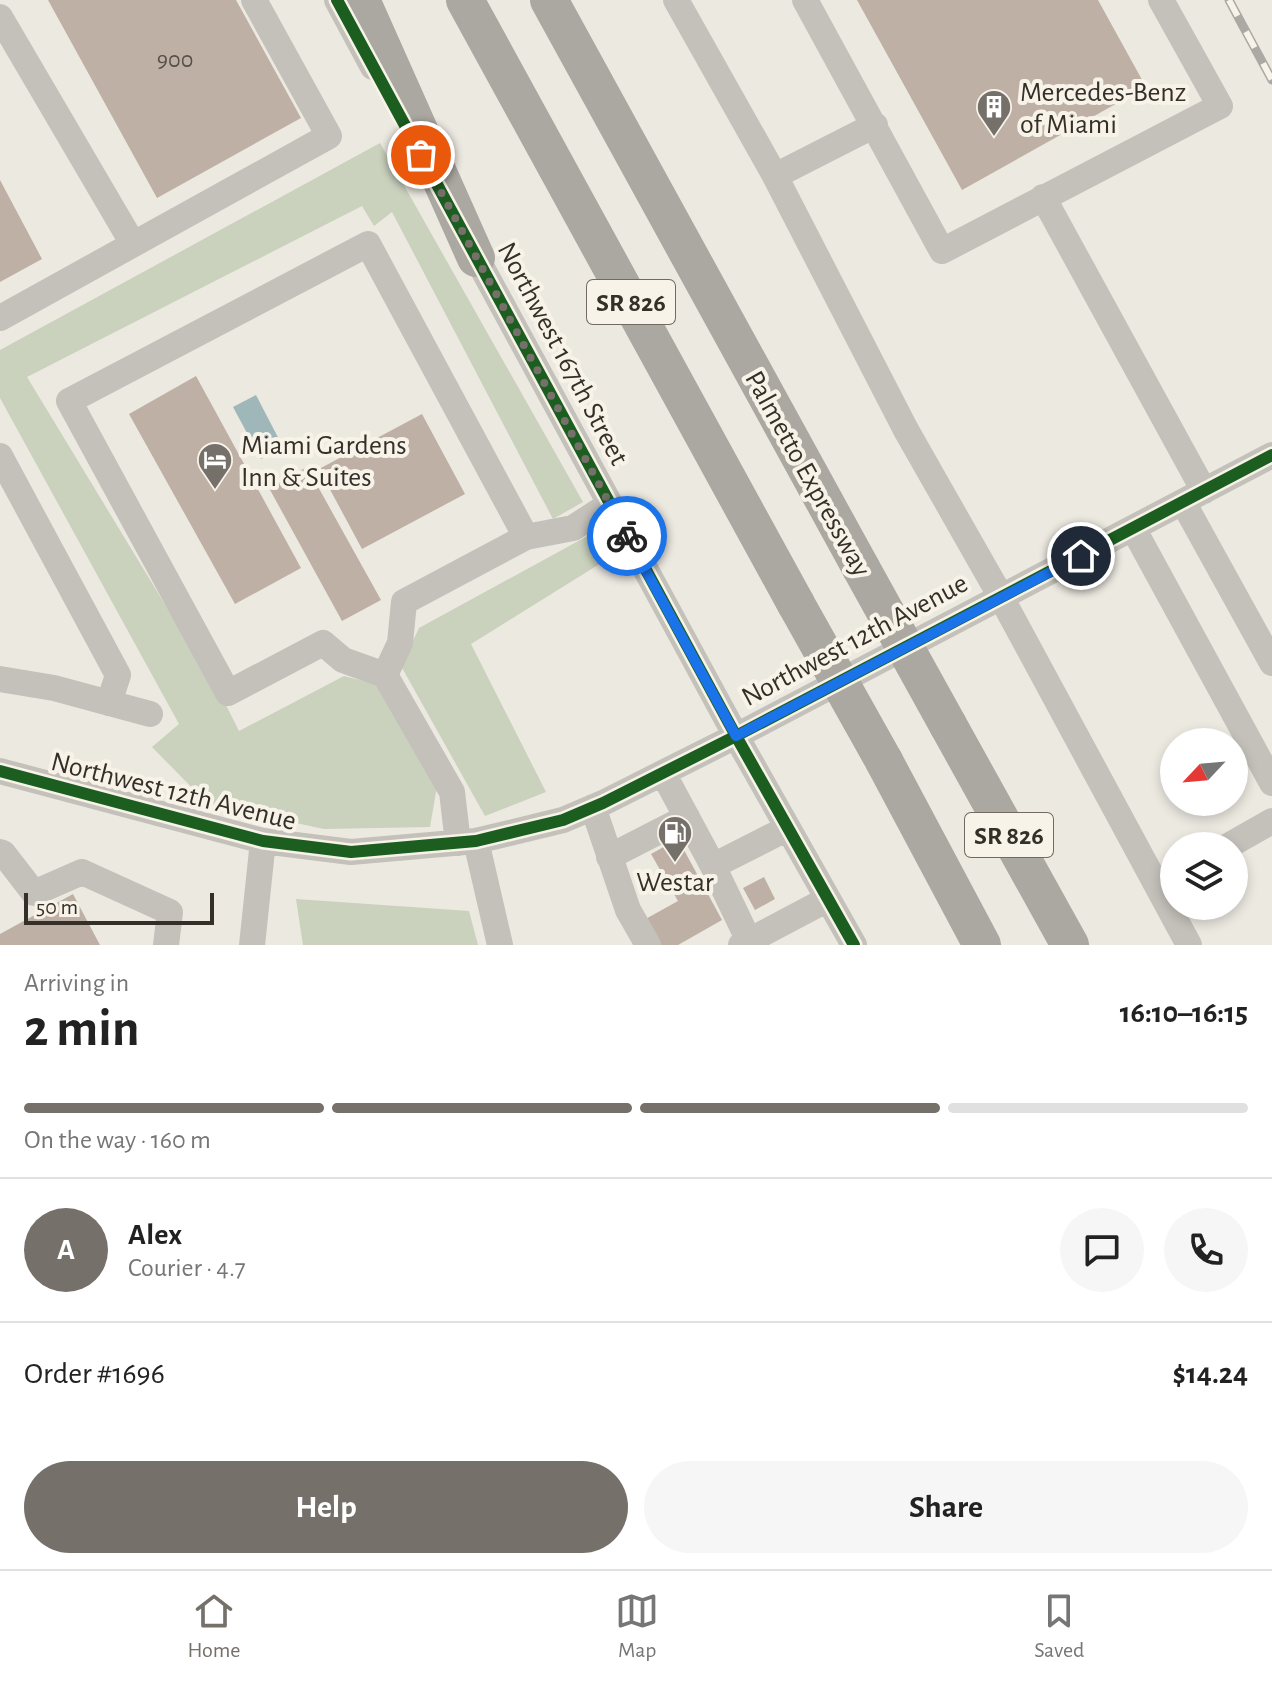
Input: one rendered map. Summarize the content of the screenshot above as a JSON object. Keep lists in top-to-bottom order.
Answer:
{
  "streets": {
    "highway": ["SR 826", "Palmetto Expressway"],
    "street": ["Northwest 167th Street", "Northwest 12th Avenue"]
  },
  "crossings": [
    ["Northwest 167th Street", "Northwest 12th Avenue"]
  ],
  "places": {
    "building": ["Mercedes-Benz of Miami"],
    "hotel": ["Miami Gardens Inn & Suites"],
    "fuel station": ["Westar"]
  },
  "house_numbers": ["900"],
  "scale_bar": "50 m",
  "north": "bottom left",
  "page": {
    "scale": "50 m",
    "heading": ["2 min", "Arriving in", "16:10–16:15"],
    "panel": [
      "Alex",
      "Courier · 4.7",
      "Order #1696",
      "$14.24"
    ],
    "bar": "On the way · 160 m",
    "round": "A",
    "buttons": ["Help", "Share"],
    "tabs": ["Home", "Map", "Saved"]
  }
}
